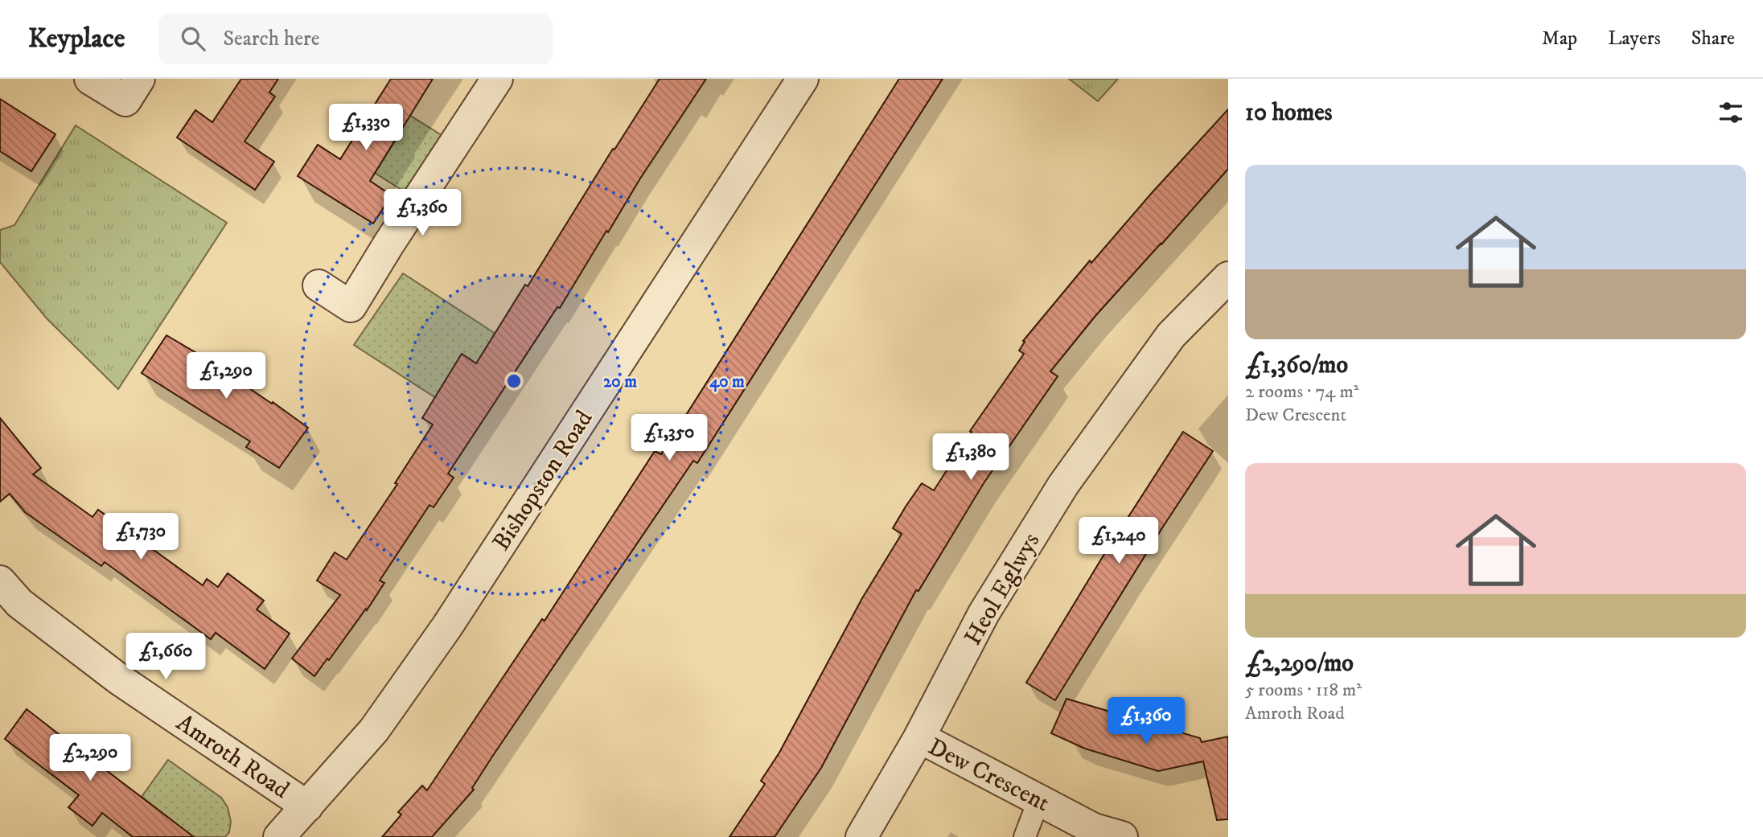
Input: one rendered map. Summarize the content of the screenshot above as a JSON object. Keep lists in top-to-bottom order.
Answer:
{
  "streets": {
    "street": [
      "Bishopston Road",
      "Heol Eglwys",
      "Amroth Road",
      "Dew Crescent"
    ]
  },
  "crossings": [
    ["Bishopston Road", "Amroth Road"],
    ["Heol Eglwys", "Dew Crescent"]
  ],
  "page": {
    "header": "Keyplace",
    "search": "Search here",
    "nav": ["Map", "Layers", "Share"],
    "heading": "10 homes",
    "price": [
      "£1,330",
      "£1,360",
      "£1,290",
      "£1,350",
      "£1,380",
      "£1,730",
      "£1,240",
      "£1,660",
      "£1,360",
      "£2,290"
    ],
    "list": [
      {
        "name": "£1,360/mo",
        "note": "2 rooms · 74 m² · Dew Crescent"
      },
      {
        "name": "£2,290/mo",
        "note": "5 rooms · 118 m² · Amroth Road"
      }
    ]
  },
  "rings": ["20 m", "40 m"]
}
